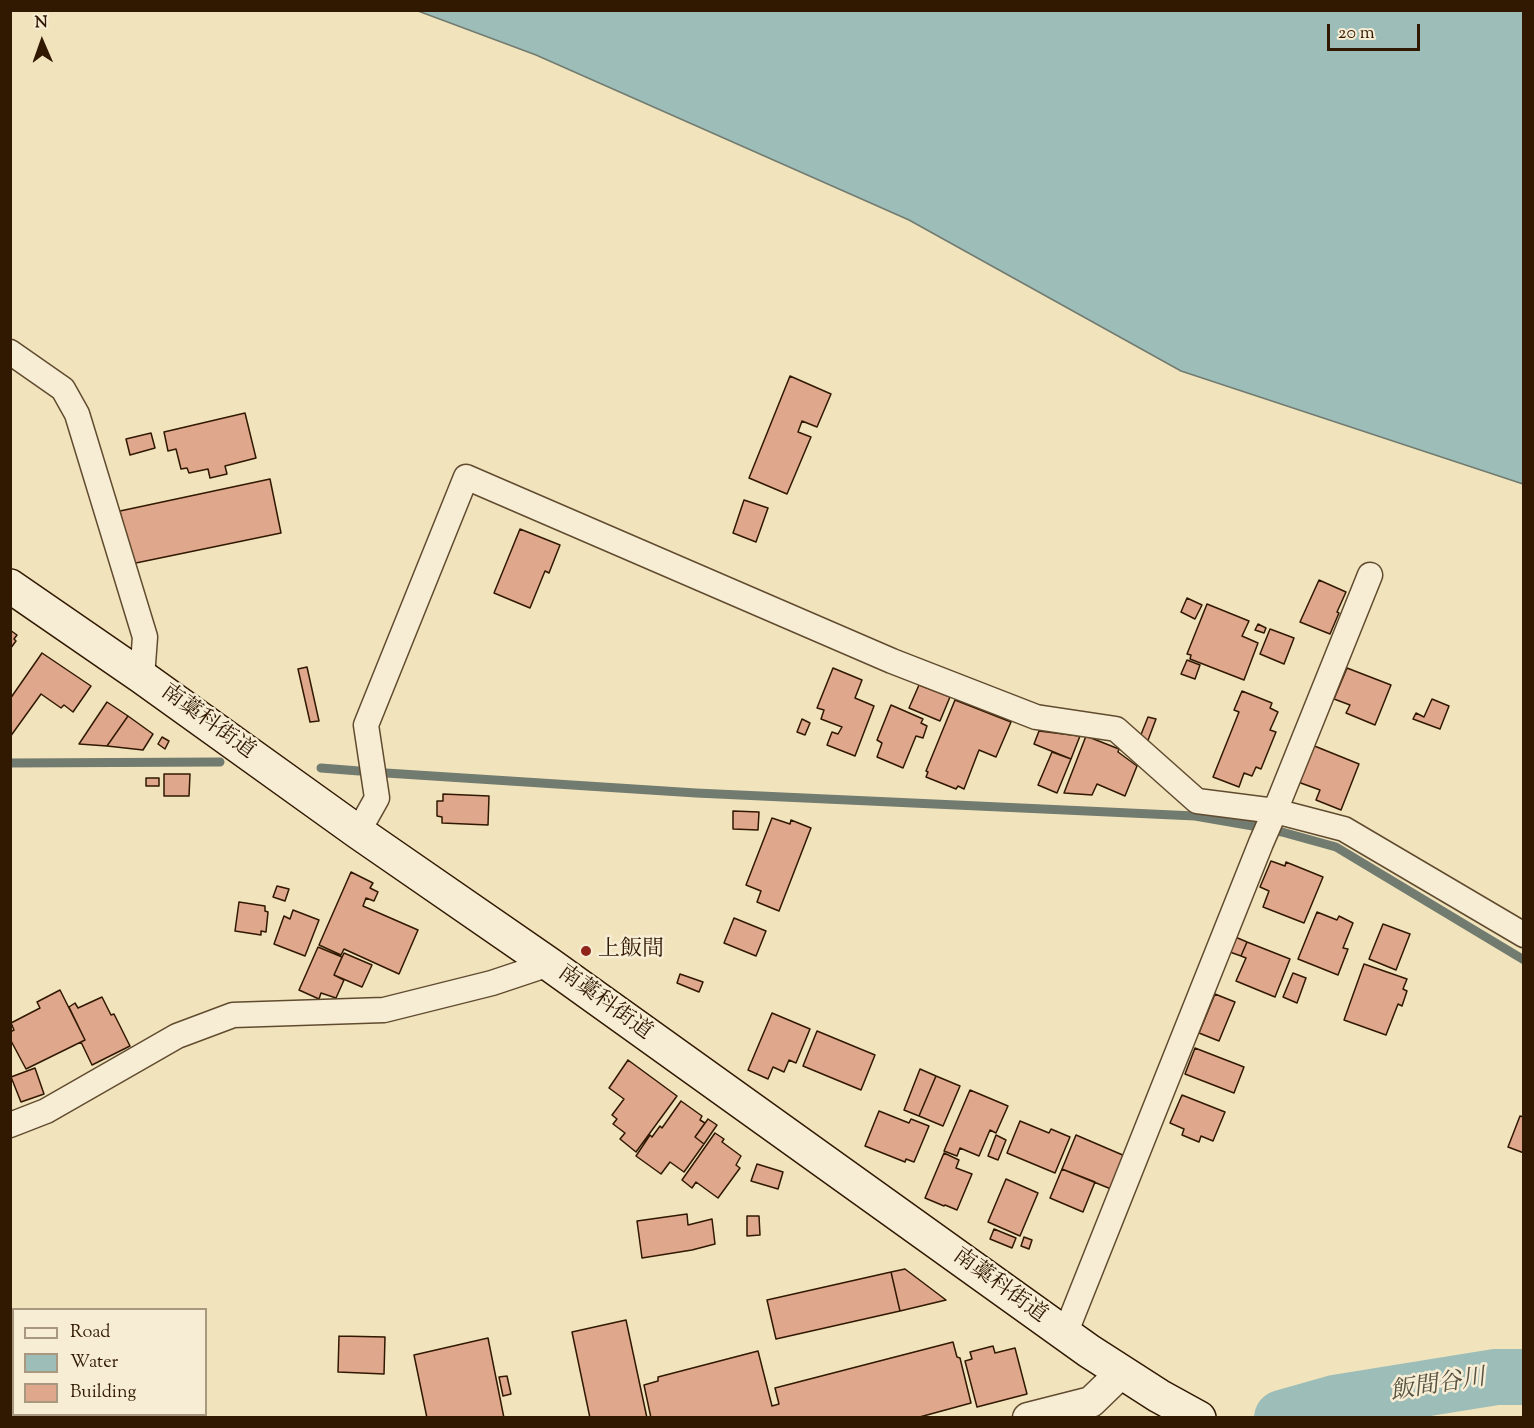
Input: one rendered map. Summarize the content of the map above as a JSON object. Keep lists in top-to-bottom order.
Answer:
{
  "streets": {
    "main road": ["南藁科街道"]
  },
  "water": ["飯間谷川"],
  "places": ["上飯間"],
  "legend": ["Road", "Water", "Building"],
  "scale_bar": "20 m",
  "north": "top"
}
